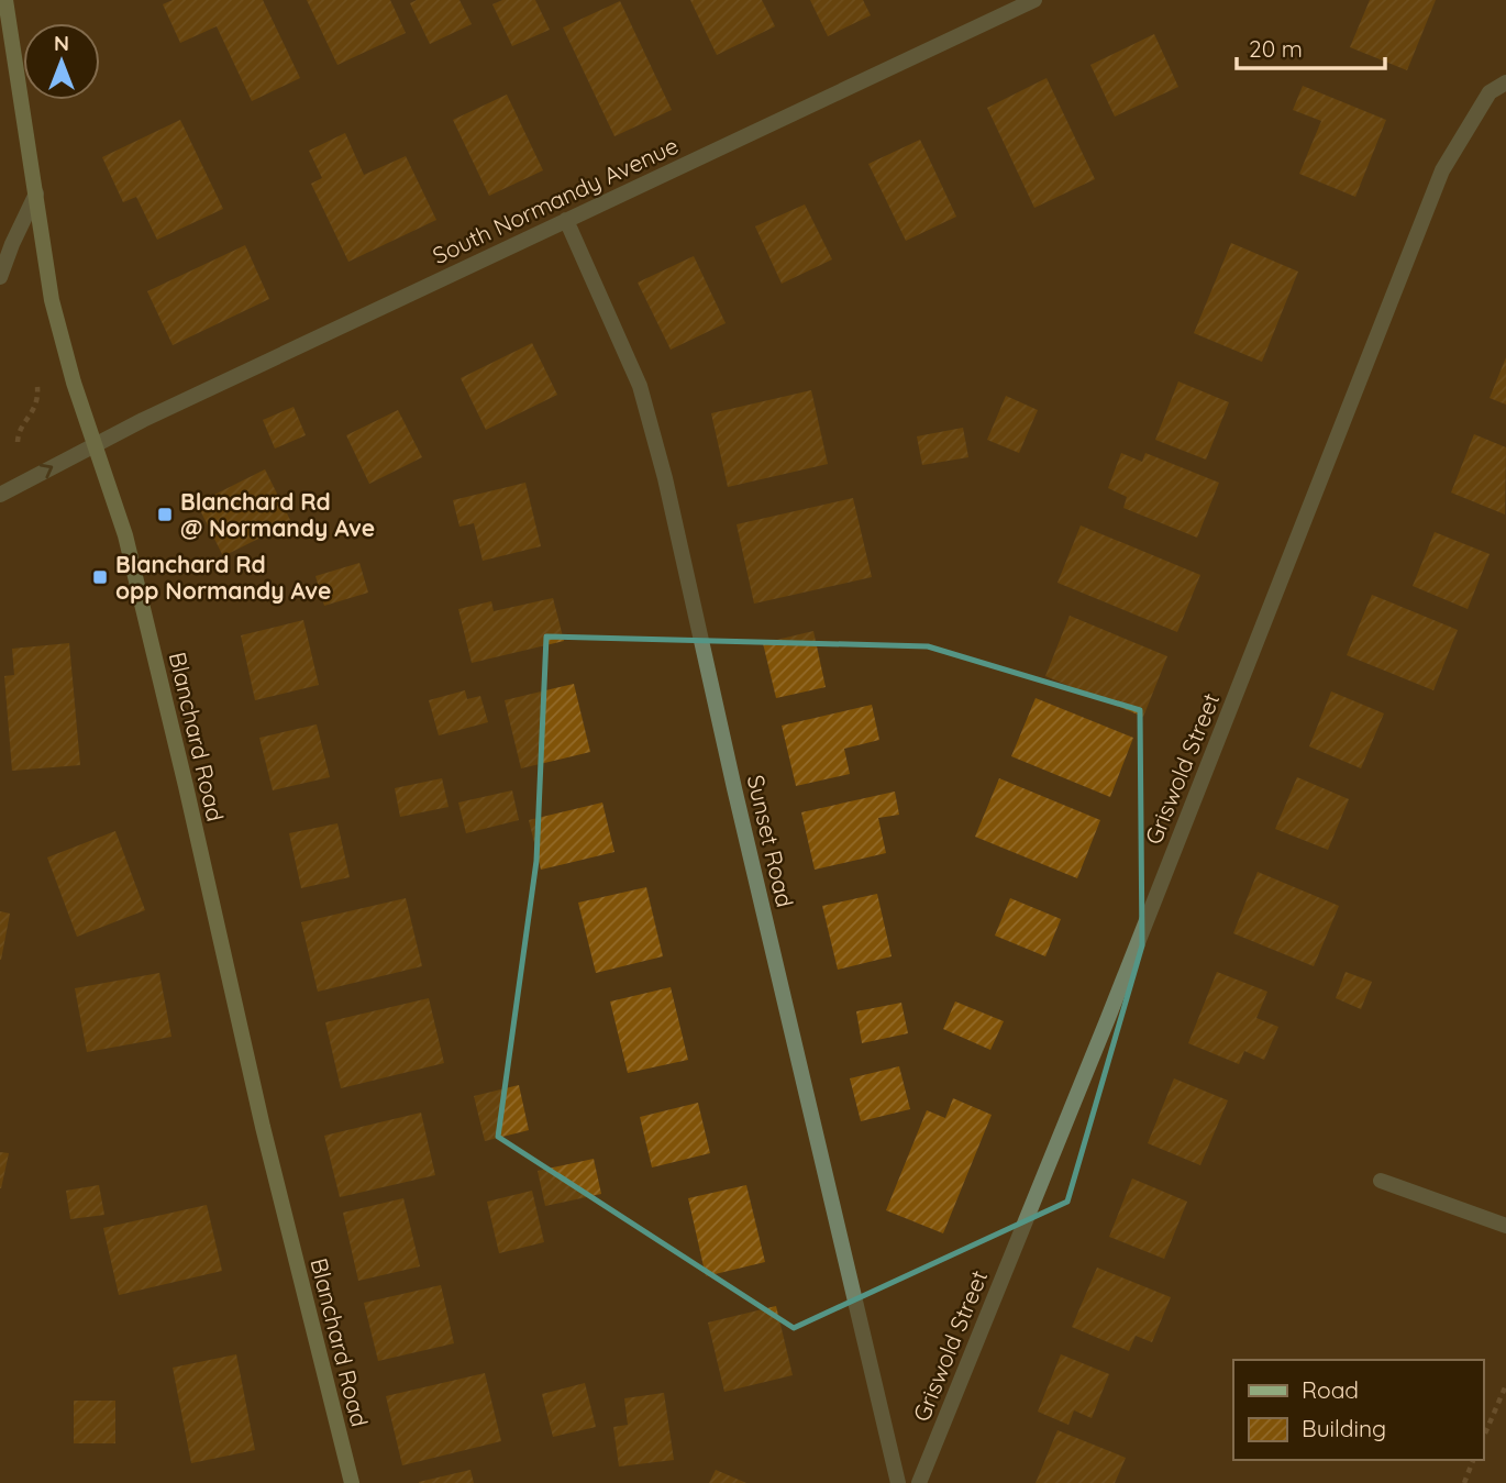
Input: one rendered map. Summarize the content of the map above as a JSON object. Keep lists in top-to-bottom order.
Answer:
{
  "streets": {
    "main road": ["Blanchard Road"],
    "street": ["South Normandy Avenue", "Griswold Street", "Sunset Road"]
  },
  "crossings": [
    ["South Normandy Avenue", "Blanchard Road"],
    ["South Normandy Avenue", "Sunset Road"]
  ],
  "places": {
    "transit": ["Blanchard Rd @ Normandy Ave", "Blanchard Rd opp Normandy Ave"]
  },
  "legend": ["Road", "Building"],
  "scale_bar": "20 m",
  "north": "top"
}
